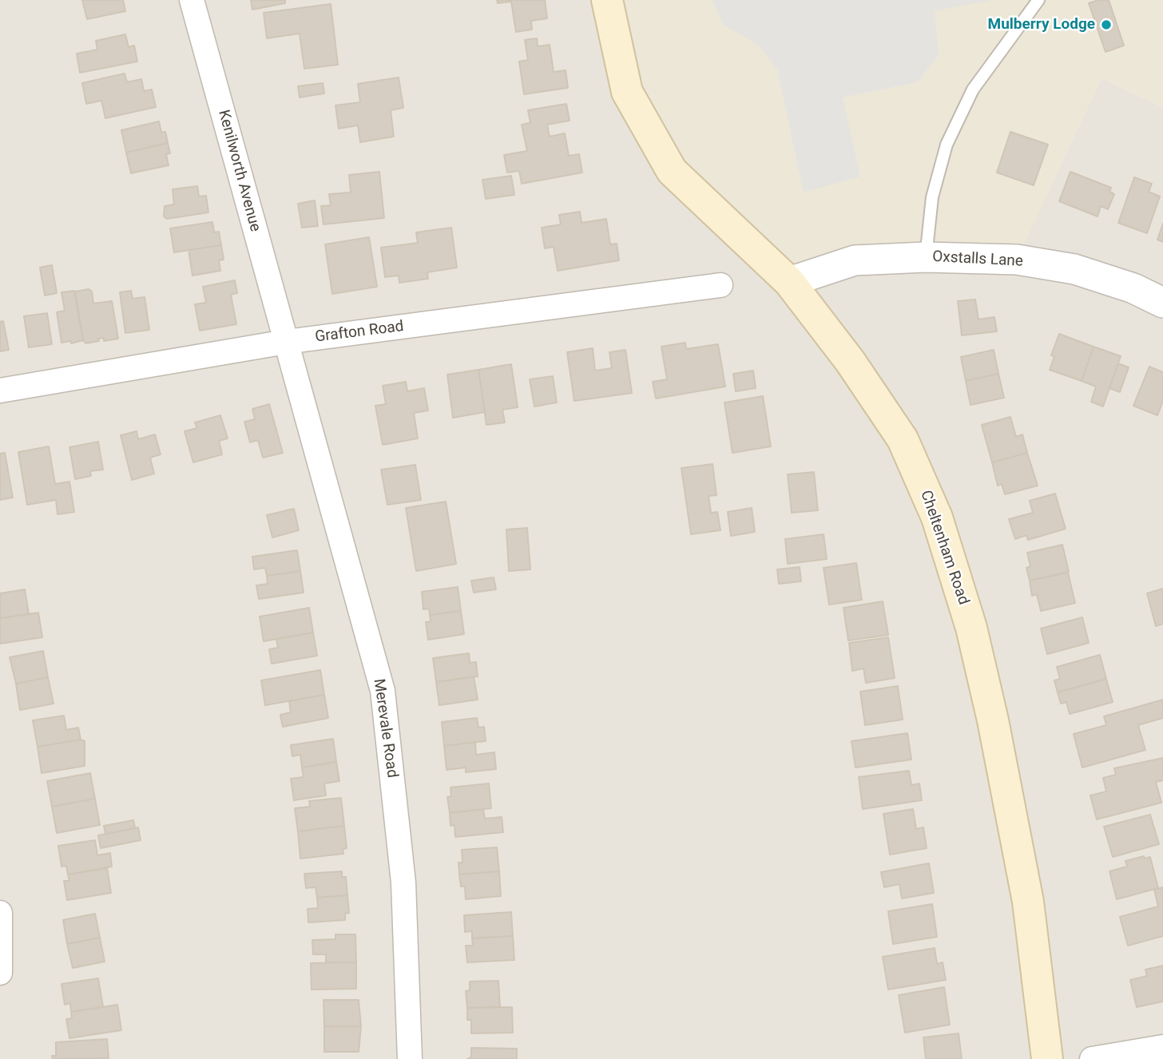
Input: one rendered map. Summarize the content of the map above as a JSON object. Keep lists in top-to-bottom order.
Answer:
{
  "streets": {
    "main road": ["Cheltenham Road"],
    "street": [
      "Kenilworth Avenue",
      "Oxstalls Lane",
      "Grafton Road",
      "Merevale Road"
    ]
  },
  "crossings": [
    ["Kenilworth Avenue", "Grafton Road"],
    ["Kenilworth Avenue", "Merevale Road"],
    ["Oxstalls Lane", "Cheltenham Road"],
    ["Grafton Road", "Merevale Road"]
  ],
  "places": ["Mulberry Lodge"]
}
